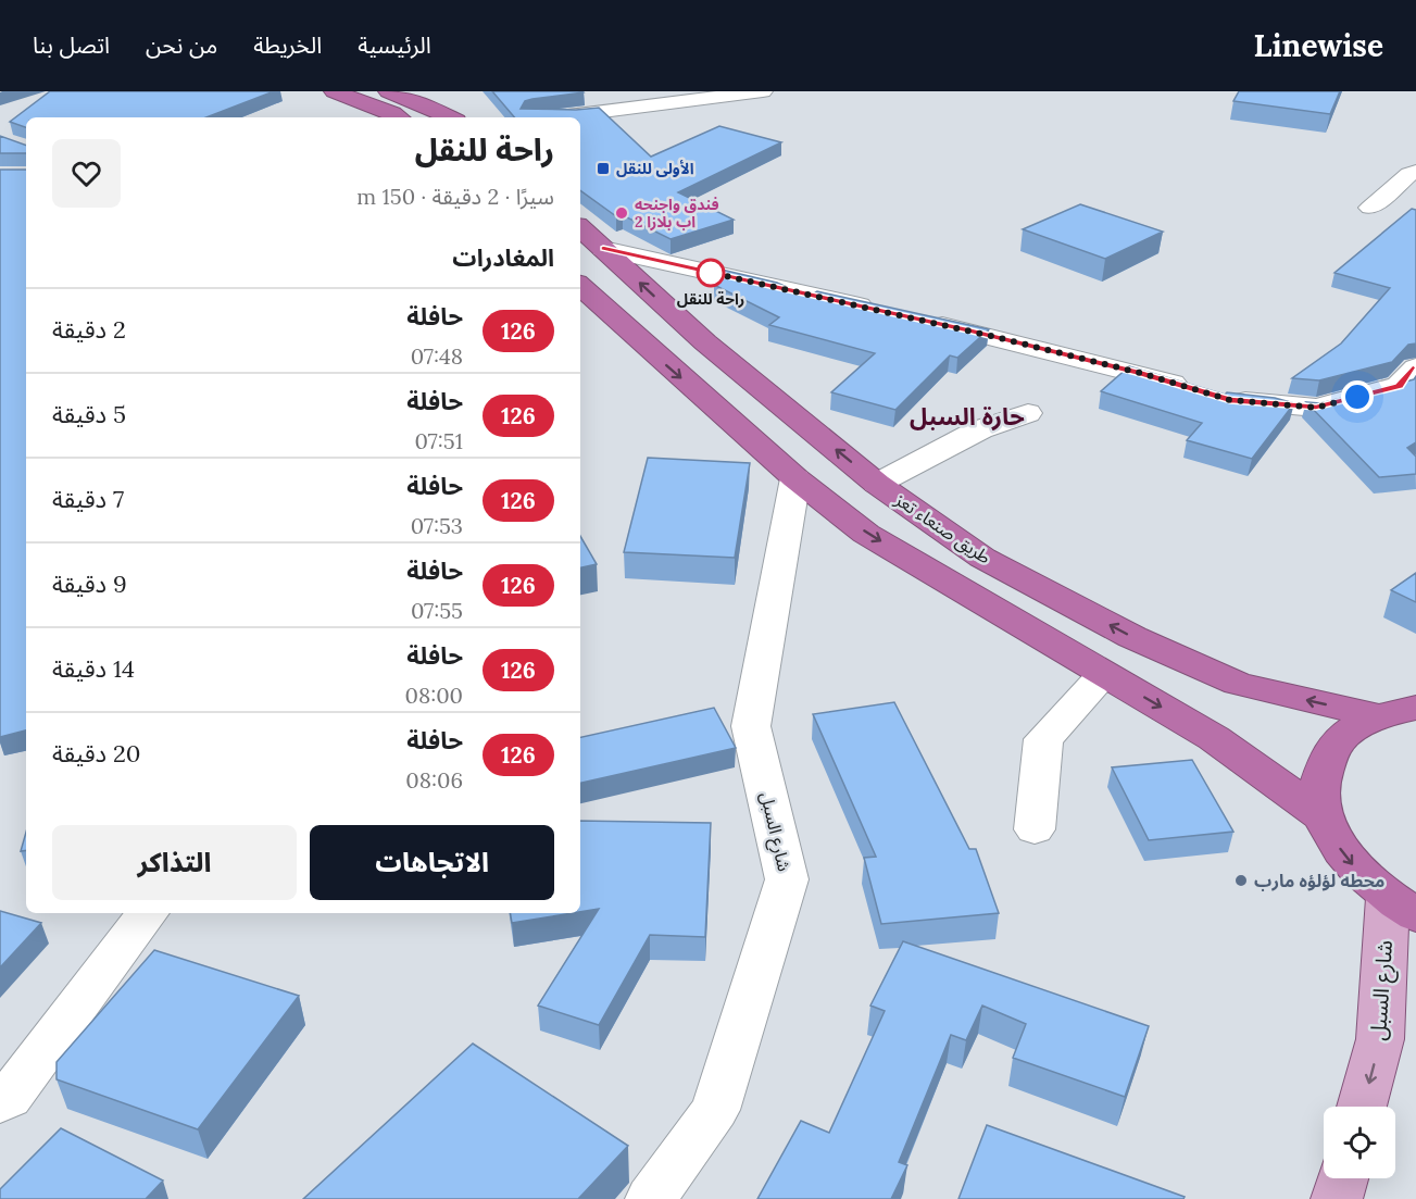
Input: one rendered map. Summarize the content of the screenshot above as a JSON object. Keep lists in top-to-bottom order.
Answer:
{
  "streets": {
    "highway": ["طريق صنعاء تعز"],
    "main road": ["شارع السبل"]
  },
  "districts": ["حارة السبل"],
  "places": {
    "transit": ["الأولى للنقل"],
    "other": ["فندق واجنحه اب بلازا 2", "راحة للنقل", "محطه لؤلؤه مارب"]
  },
  "lines": ["bus line 126"],
  "page": {
    "header": "Linewise",
    "nav": [
      "الرئيسية",
      "الخريطة",
      "من نحن",
      "اتصل بنا"
    ],
    "heading": [
      ["راحة للنقل", "سيرًا · 2 دقيقة · 150 m"],
      "المغادرات"
    ],
    "list": [
      {
        "mark": "126",
        "name": "حافلة",
        "note": "07:48",
        "value": "2 دقيقة"
      },
      {
        "mark": "126",
        "name": "حافلة",
        "note": "07:51",
        "value": "5 دقيقة"
      },
      {
        "mark": "126",
        "name": "حافلة",
        "note": "07:53",
        "value": "7 دقيقة"
      },
      {
        "mark": "126",
        "name": "حافلة",
        "note": "07:55",
        "value": "9 دقيقة"
      },
      {
        "mark": "126",
        "name": "حافلة",
        "note": "08:00",
        "value": "14 دقيقة"
      },
      {
        "mark": "126",
        "name": "حافلة",
        "note": "08:06",
        "value": "20 دقيقة"
      }
    ],
    "buttons": ["الاتجاهات", "التذاكر"]
  }
}
